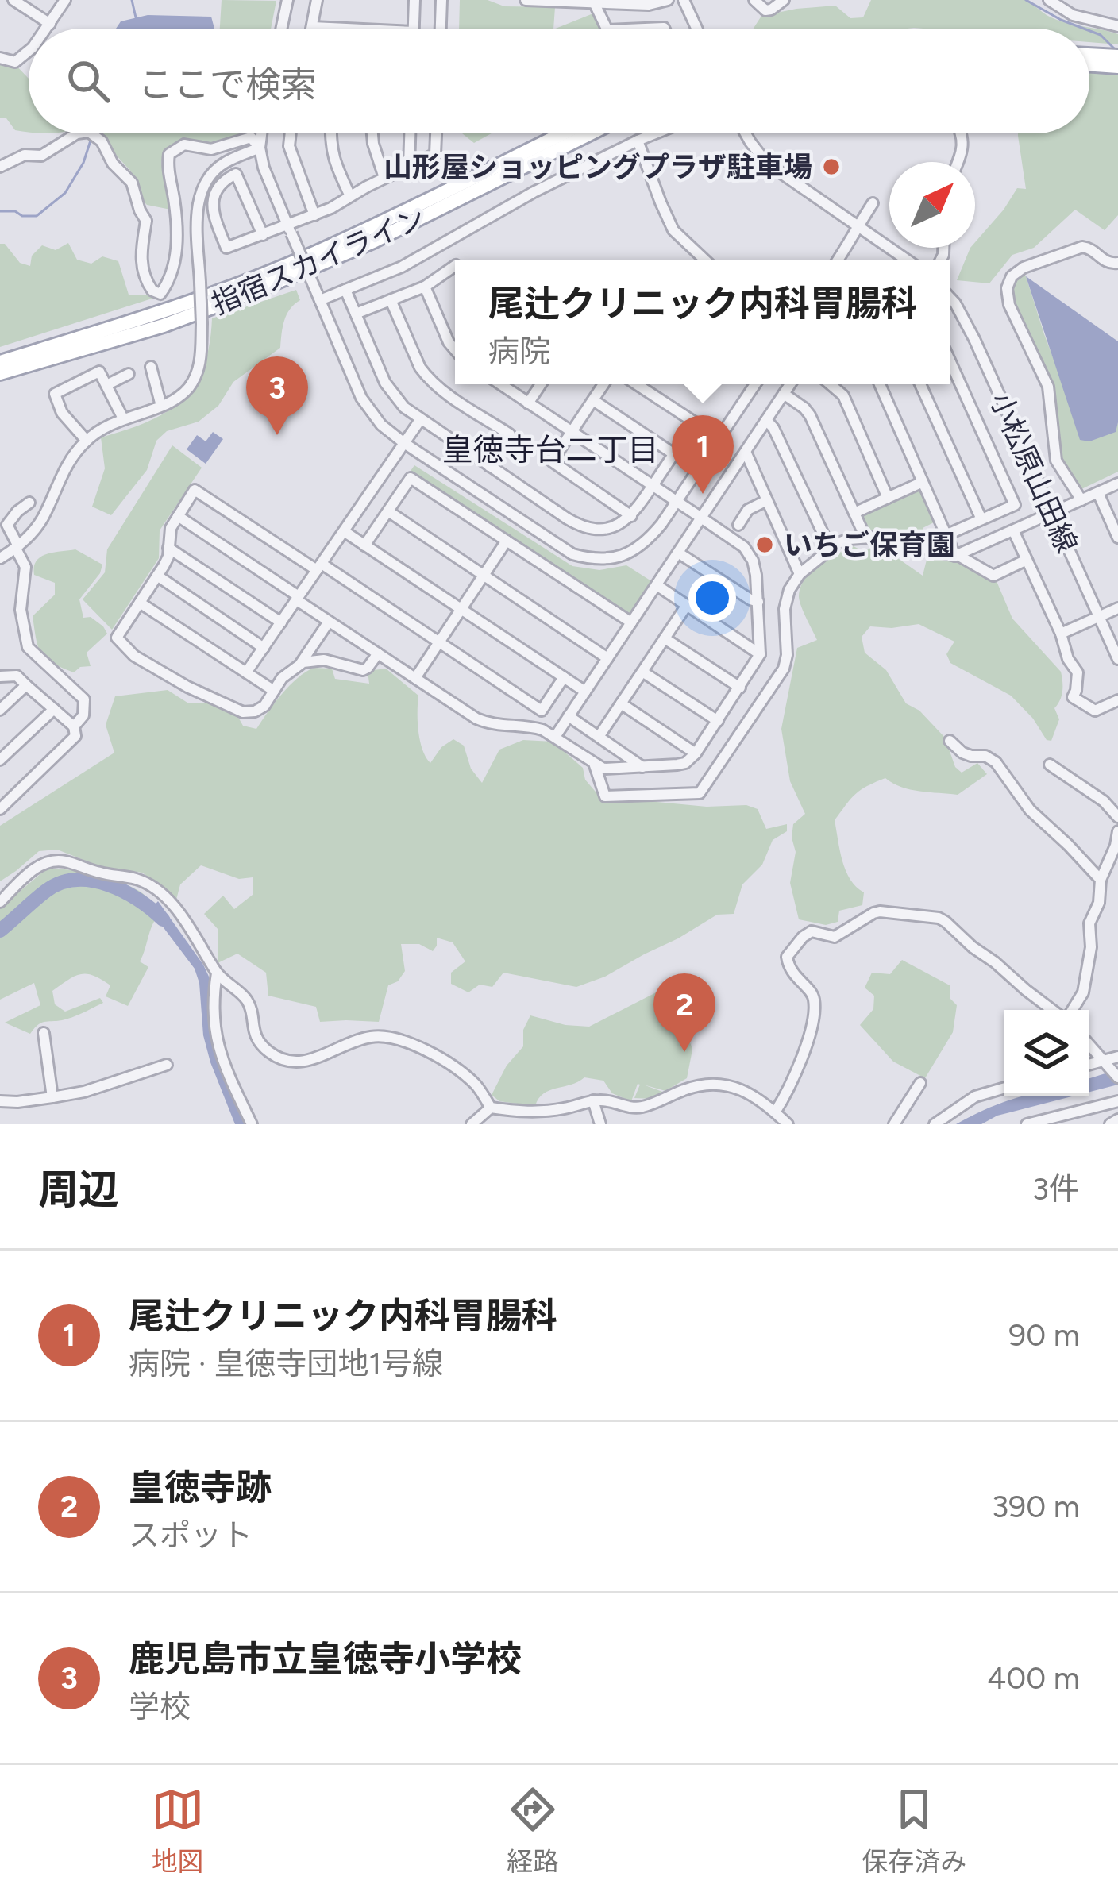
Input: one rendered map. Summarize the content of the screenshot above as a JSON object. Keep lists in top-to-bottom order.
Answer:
{
  "streets": {
    "main road": ["指宿スカイライン"],
    "street": ["小松原山田線"]
  },
  "districts": ["皇徳寺台二丁目"],
  "places": ["山形屋ショッピングプラザ駐車場", "いちご保育園"],
  "north": "top right",
  "page": {
    "search": "ここで検索",
    "popup": ["尾辻クリニック内科胃腸科", "病院"],
    "pins": ["3", "1", "2"],
    "heading": ["周辺", "3件"],
    "list": [
      {
        "mark": "1",
        "name": "尾辻クリニック内科胃腸科",
        "note": "病院 · 皇徳寺団地1号線",
        "value": "90 m"
      },
      {
        "mark": "2",
        "name": "皇徳寺跡",
        "note": "スポット",
        "value": "390 m"
      },
      {
        "mark": "3",
        "name": "鹿児島市立皇徳寺小学校",
        "note": "学校",
        "value": "400 m"
      }
    ],
    "nav": ["地図", "経路", "保存済み"]
  }
}
